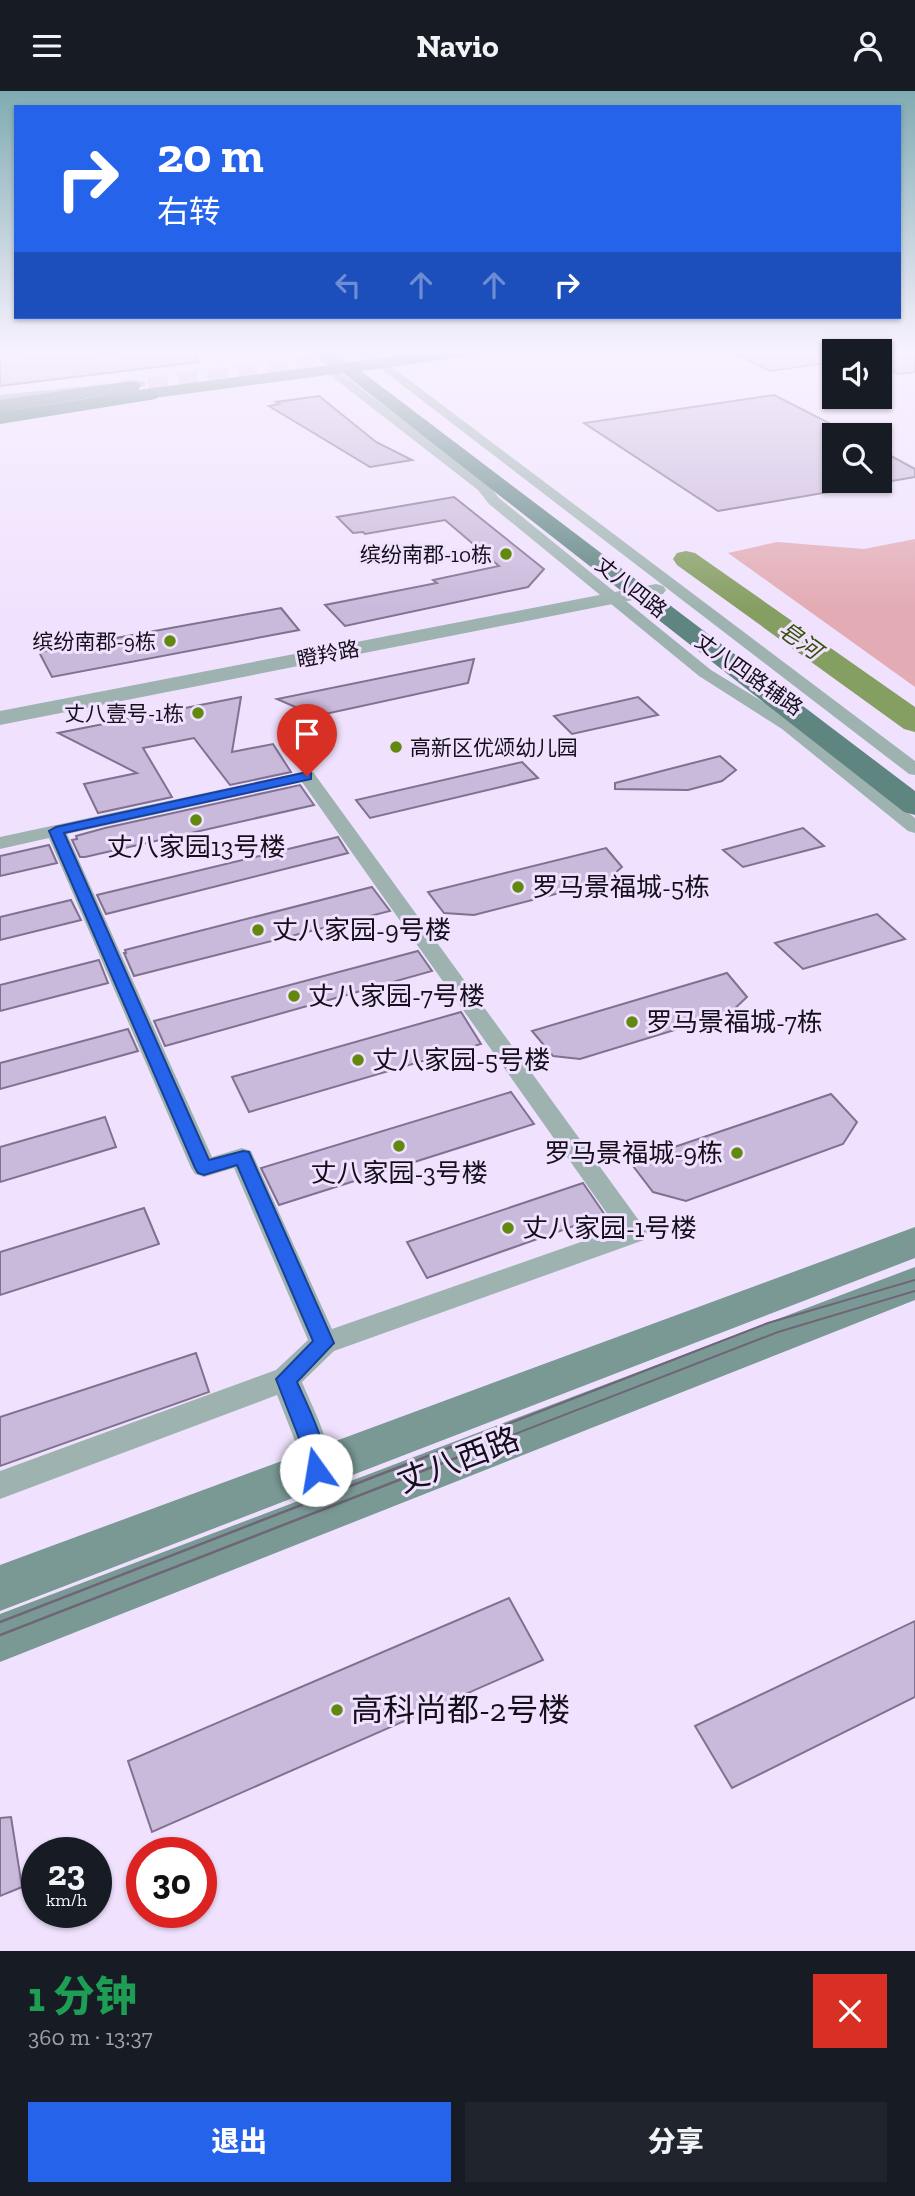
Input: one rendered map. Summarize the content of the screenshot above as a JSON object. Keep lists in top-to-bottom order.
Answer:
{
  "streets": {
    "main road": ["丈八四路", "丈八西路"],
    "street": ["瞪羚路", "丈八四路辅路"]
  },
  "crossings": [
    ["丈八四路", "瞪羚路"],
    ["丈八四路", "丈八四路辅路"],
    ["瞪羚路", "丈八四路辅路"]
  ],
  "water": ["皂河"],
  "places": [
    "缤纷南郡-10栋",
    "缤纷南郡-9栋",
    "丈八壹号-1栋",
    "高新区优颂幼儿园",
    "丈八家园13号楼",
    "罗马景福城-5栋",
    "丈八家园-9号楼",
    "丈八家园-7号楼",
    "罗马景福城-7栋",
    "丈八家园-5号楼",
    "丈八家园-3号楼",
    "罗马景福城-9栋",
    "丈八家园-1号楼",
    "高科尚都-2号楼"
  ],
  "page": {
    "header": "Navio",
    "turn": ["20 m", "右转"],
    "speed": "23 km/h",
    "limit": "30",
    "heading": ["1 分钟", "360 m · 13:37"],
    "buttons": ["退出", "分享"]
  }
}
